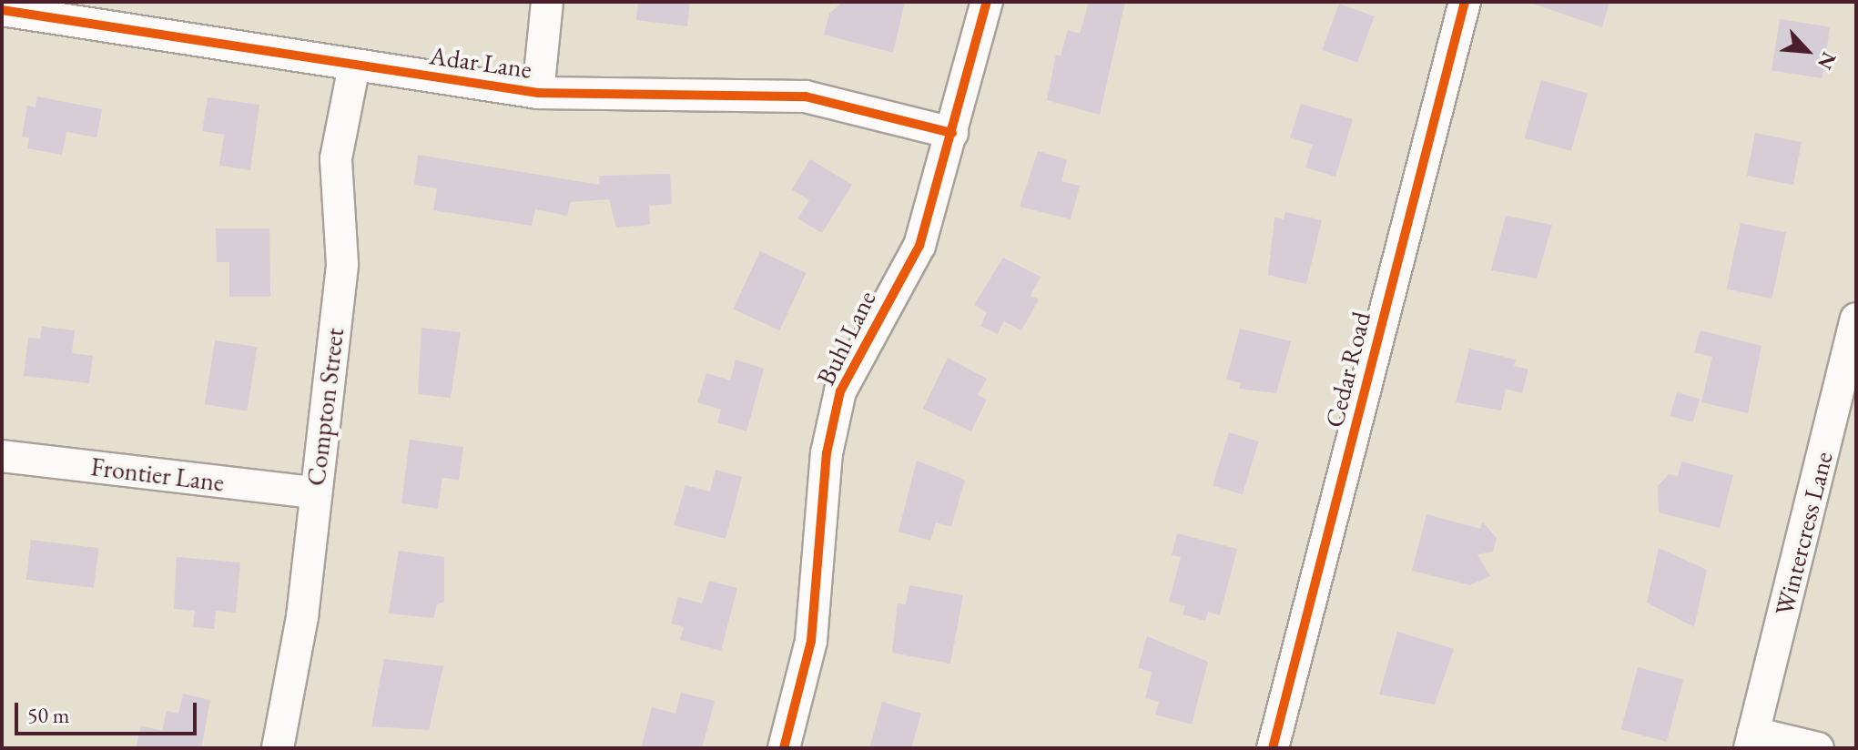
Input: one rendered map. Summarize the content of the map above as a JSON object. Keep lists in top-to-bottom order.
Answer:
{
  "streets": {
    "street": [
      "Adar Lane",
      "Buhl Lane",
      "Cedar Road",
      "Compton Street",
      "Frontier Lane",
      "Wintercress Lane"
    ]
  },
  "crossings": [
    ["Adar Lane", "Buhl Lane"],
    ["Adar Lane", "Compton Street"],
    ["Compton Street", "Frontier Lane"]
  ],
  "scale_bar": "50 m",
  "north": "bottom right"
}
